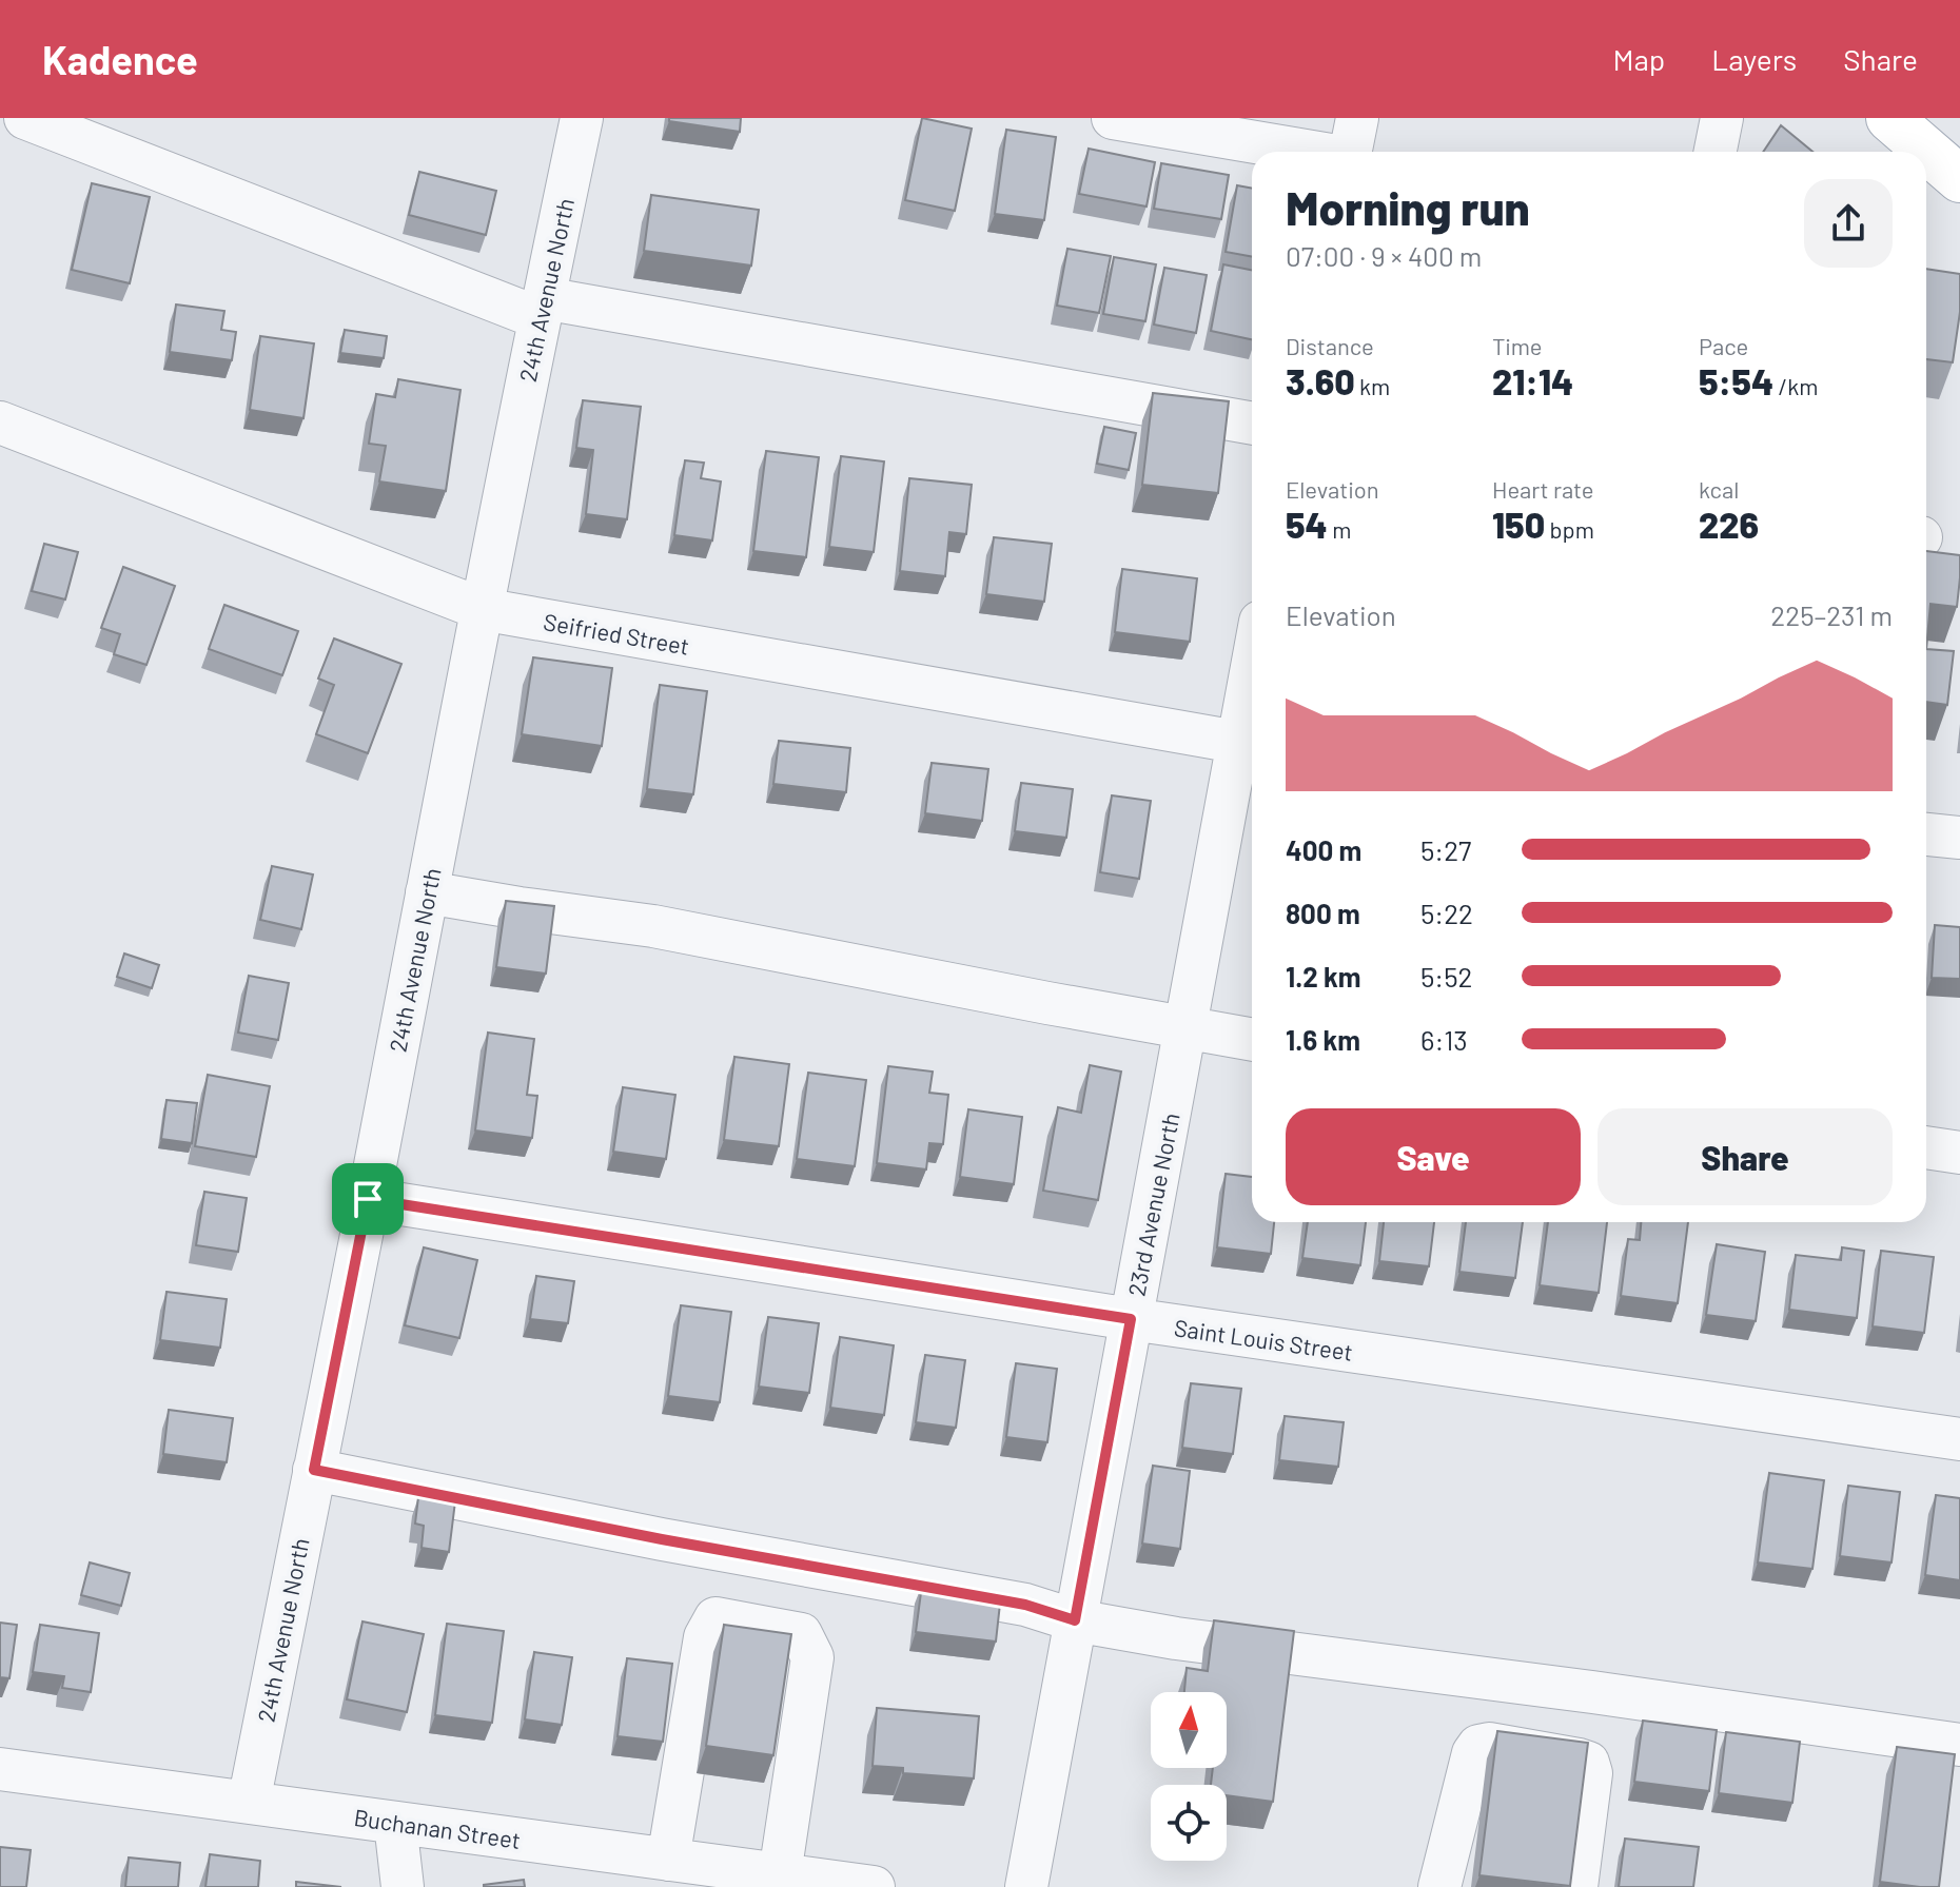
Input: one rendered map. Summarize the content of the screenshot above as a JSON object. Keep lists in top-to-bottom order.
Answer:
{
  "streets": {
    "street": [
      "24th Avenue North",
      "Seifried Street",
      "23rd Avenue North",
      "Saint Louis Street",
      "Buchanan Street"
    ]
  },
  "crossings": [
    ["24th Avenue North", "Seifried Street"],
    ["24th Avenue North", "Saint Louis Street"],
    ["24th Avenue North", "Buchanan Street"],
    ["Seifried Street", "23rd Avenue North"],
    ["23rd Avenue North", "Saint Louis Street"]
  ],
  "north": "top",
  "page": {
    "header": "Kadence",
    "nav": ["Map", "Layers", "Share"],
    "heading": ["Morning run", "07:00 · 9 × 400 m"],
    "stats": [
      ["Distance", "3.60 km"],
      ["Time", "21:14"],
      ["Pace", "5:54 /km"],
      ["Elevation", "54 m"],
      ["Heart rate", "150 bpm"],
      ["kcal", "226"]
    ],
    "chart": ["Elevation", "225–231 m"],
    "list": [
      {
        "name": "400 m",
        "note": "5:27"
      },
      {
        "name": "800 m",
        "note": "5:22"
      },
      {
        "name": "1.2 km",
        "note": "5:52"
      },
      {
        "name": "1.6 km",
        "note": "6:13"
      }
    ],
    "buttons": ["Save", "Share"]
  }
}
